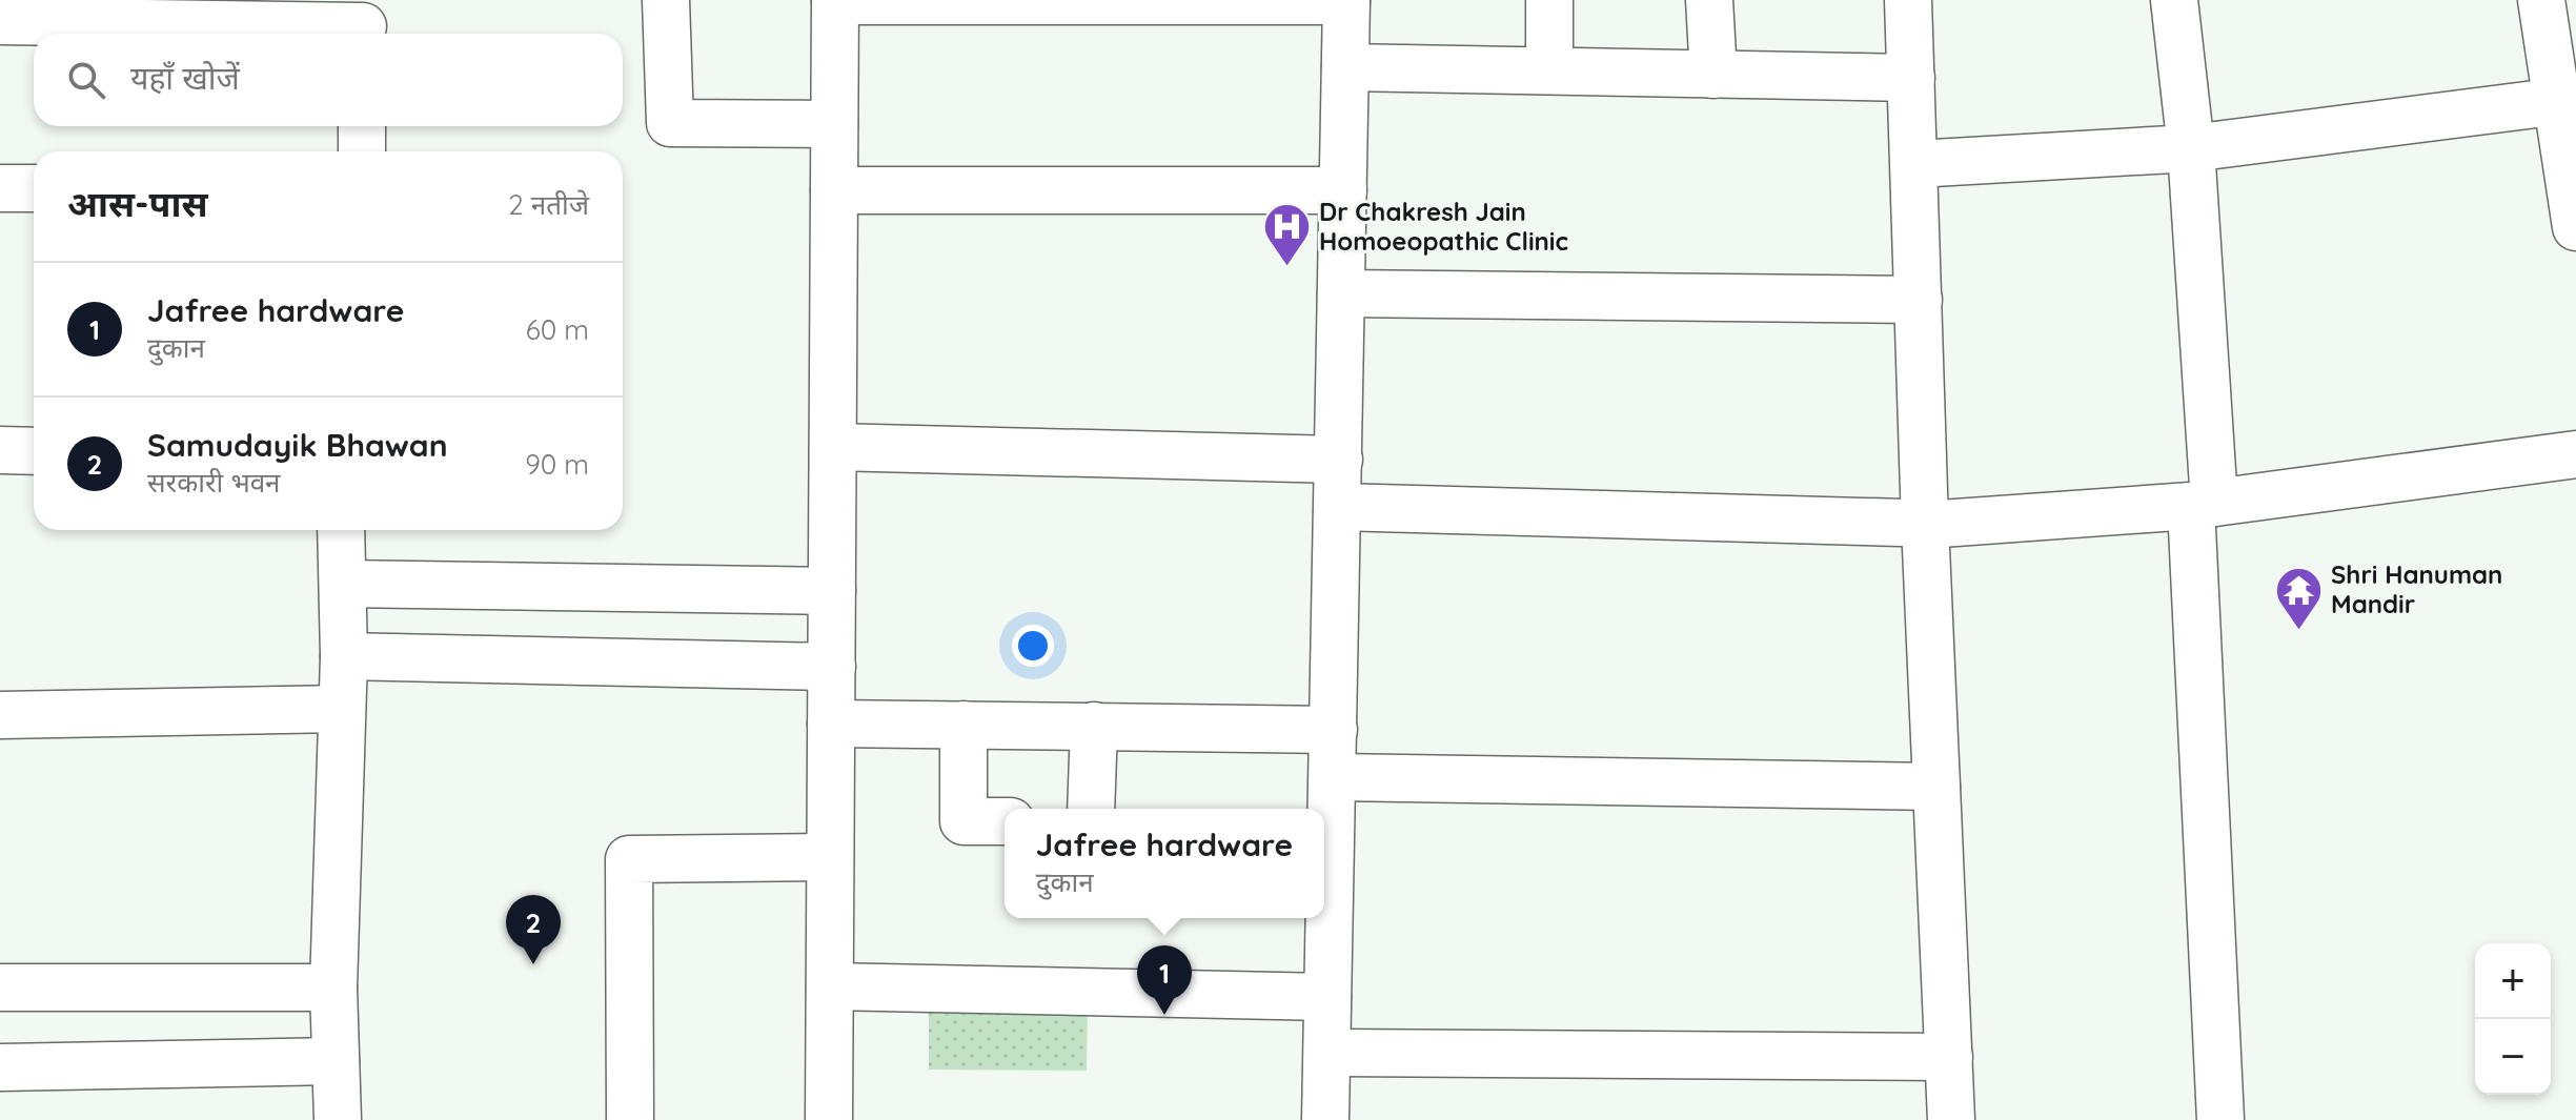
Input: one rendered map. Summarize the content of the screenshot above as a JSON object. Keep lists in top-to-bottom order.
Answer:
{
  "places": {
    "hospital": ["Dr Chakresh Jain Homoeopathic Clinic"],
    "temple": ["Shri Hanuman Mandir"]
  },
  "page": {
    "search": "यहाँ खोजें",
    "heading": ["आस-पास", "2 नतीजे"],
    "list": [
      {
        "mark": "1",
        "name": "Jafree hardware",
        "note": "दुकान",
        "value": "60 m"
      },
      {
        "mark": "2",
        "name": "Samudayik Bhawan",
        "note": "सरकारी भवन",
        "value": "90 m"
      }
    ],
    "popup": ["Jafree hardware", "दुकान"],
    "pins": ["2", "1"],
    "map_buttons": ["+", "−"]
  }
}
